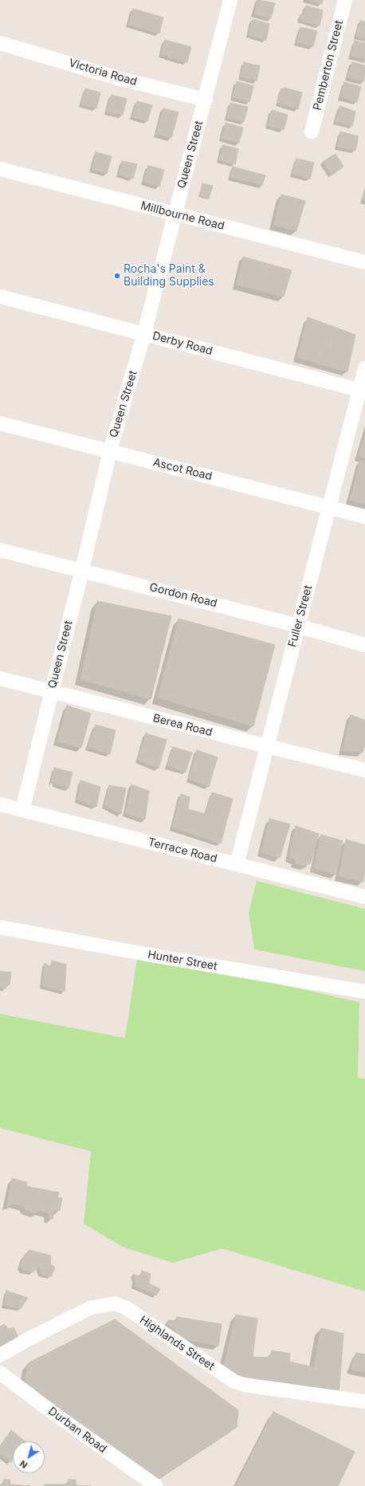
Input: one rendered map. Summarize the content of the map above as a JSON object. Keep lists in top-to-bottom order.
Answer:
{
  "streets": {
    "street": [
      "Pemberton Street",
      "Victoria Road",
      "Queen Street",
      "Millbourne Road",
      "Derby Road",
      "Ascot Road",
      "Gordon Road",
      "Fuller Street",
      "Berea Road",
      "Terrace Road",
      "Hunter Street",
      "Highlands Street",
      "Durban Road"
    ]
  },
  "crossings": [
    ["Victoria Road", "Queen Street"],
    ["Queen Street", "Millbourne Road"],
    ["Queen Street", "Derby Road"],
    ["Queen Street", "Ascot Road"],
    ["Queen Street", "Gordon Road"],
    ["Queen Street", "Berea Road"],
    ["Queen Street", "Terrace Road"],
    ["Derby Road", "Fuller Street"],
    ["Ascot Road", "Fuller Street"],
    ["Gordon Road", "Fuller Street"],
    ["Fuller Street", "Berea Road"],
    ["Fuller Street", "Terrace Road"]
  ],
  "places": ["Rocha's Paint & Building Supplies"],
  "north": "bottom left"
}
